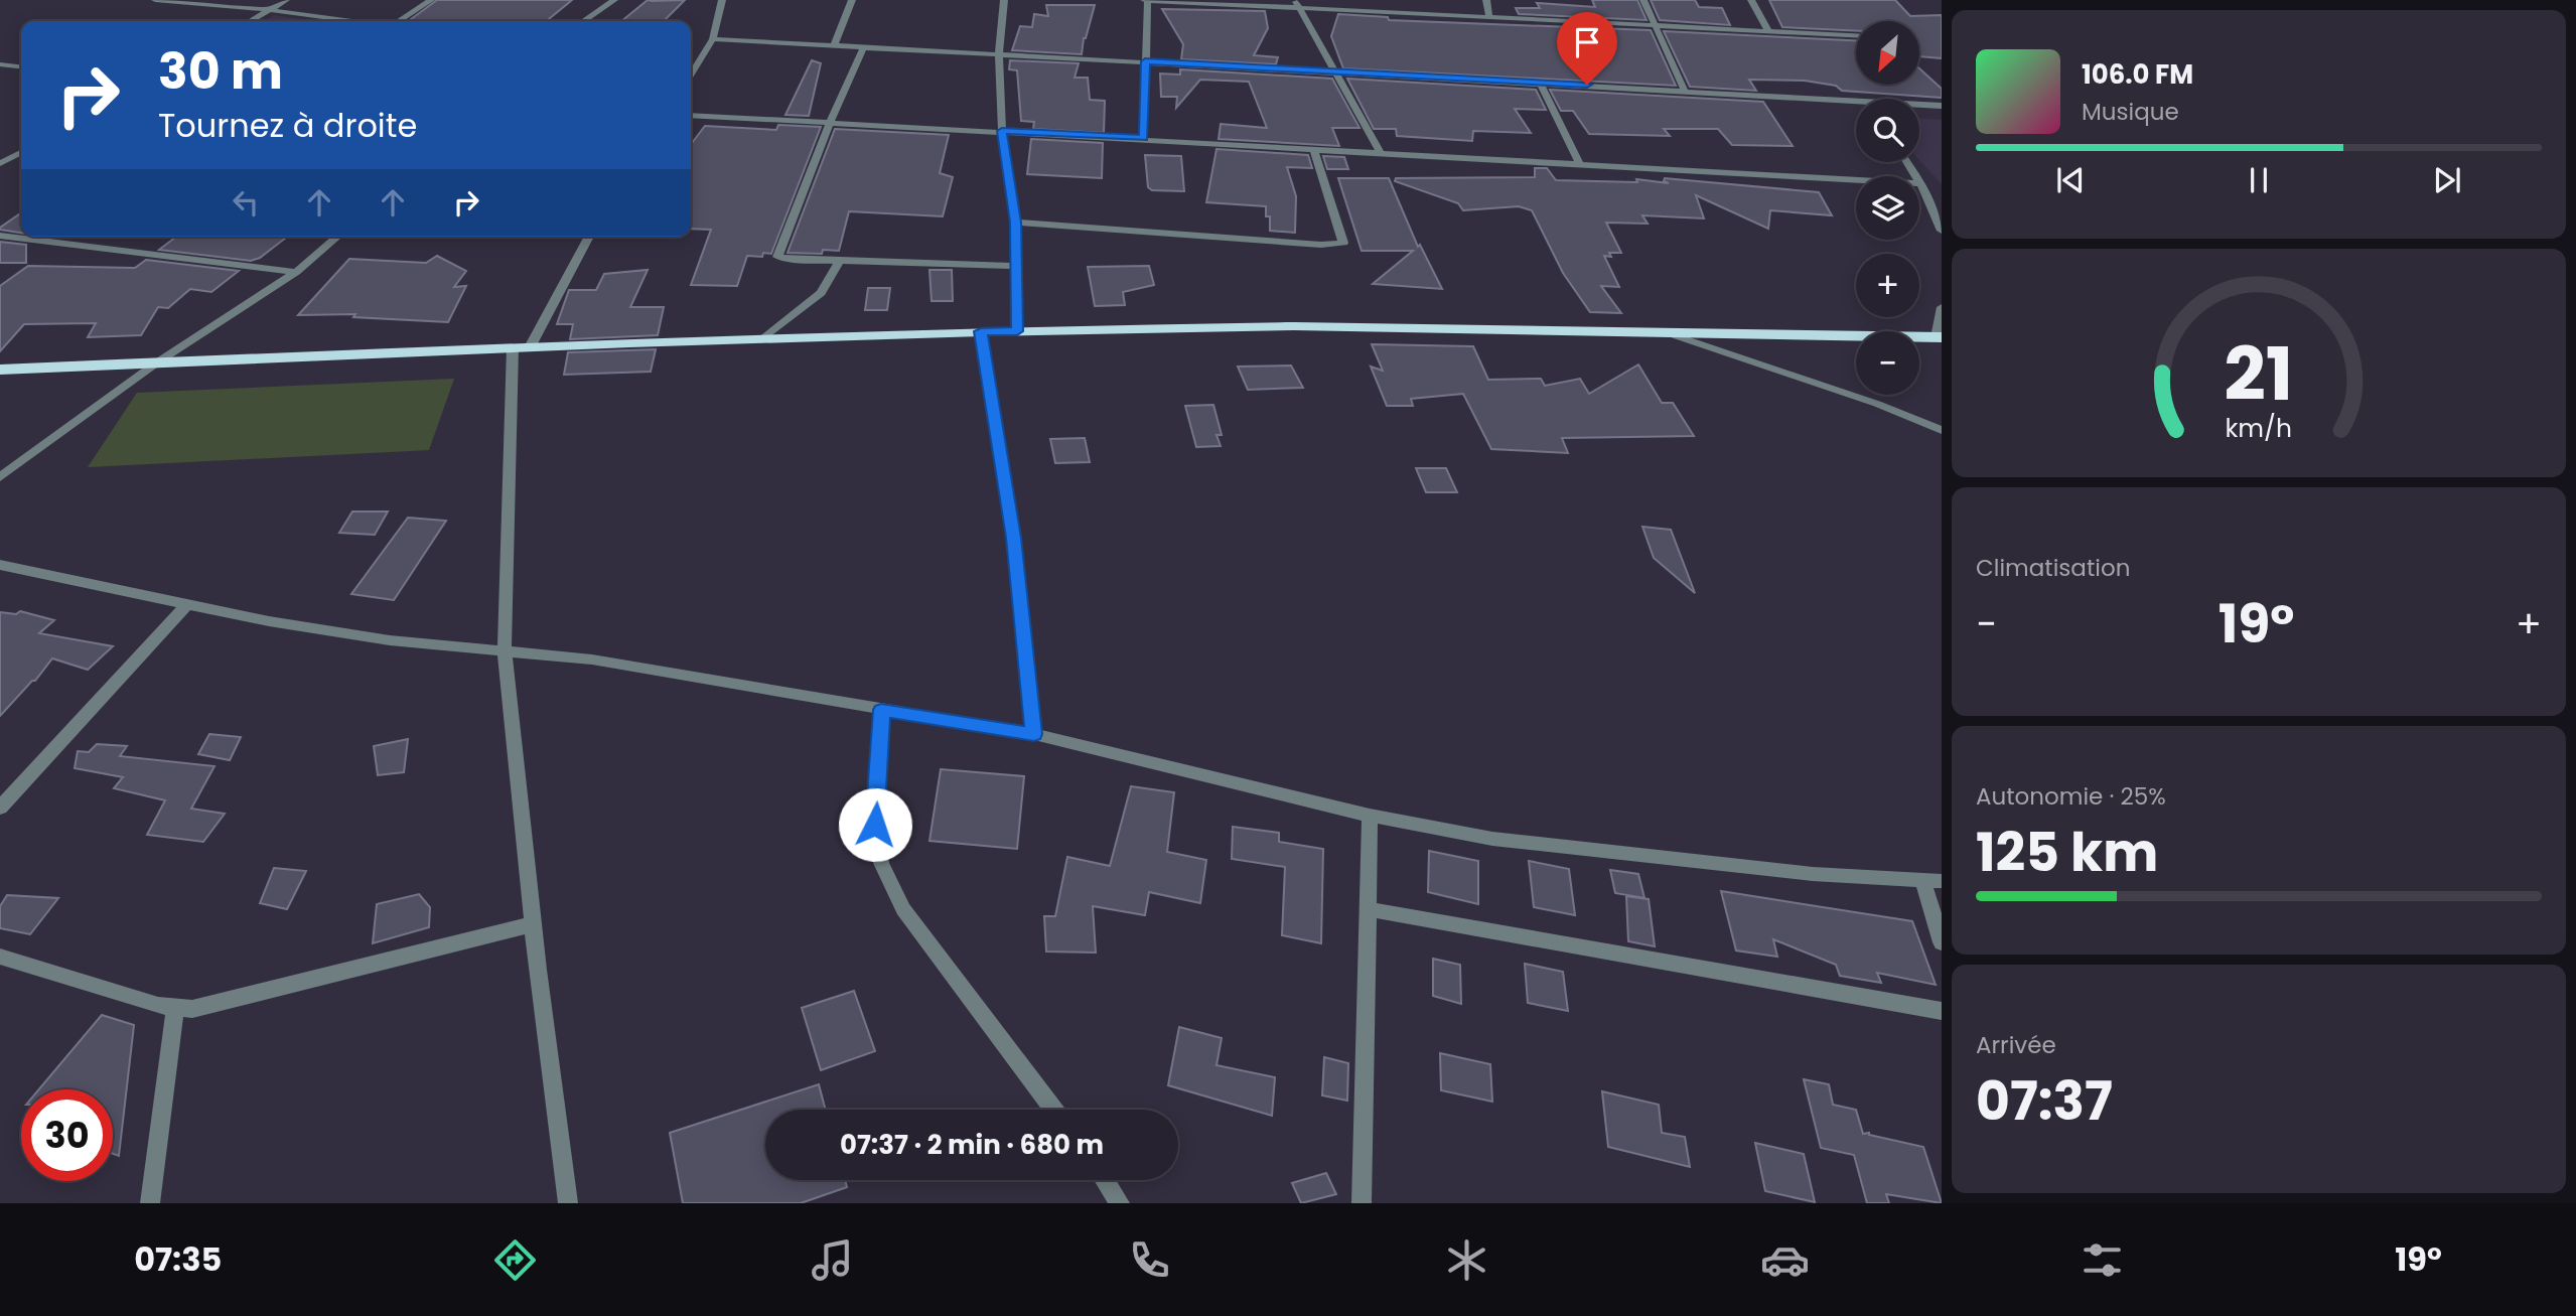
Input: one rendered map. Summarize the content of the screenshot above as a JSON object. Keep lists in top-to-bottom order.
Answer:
{
  "north": "bottom left",
  "page": {
    "map_buttons": ["+", "−"],
    "turn": ["30 m", "Tournez à droite"],
    "song": ["106.0 FM", "Musique"],
    "tile": [
      "Climatisation",
      ["Autonomie · 25%", "125 km"],
      ["Arrivée", "07:37"]
    ],
    "heat": ["−", "19°", "+"],
    "limit": "30",
    "trip": "07:37 · 2 min · 680 m",
    "tabs": ["07:35", "19°"],
    "gauge": ["21", "km/h"]
  }
}
